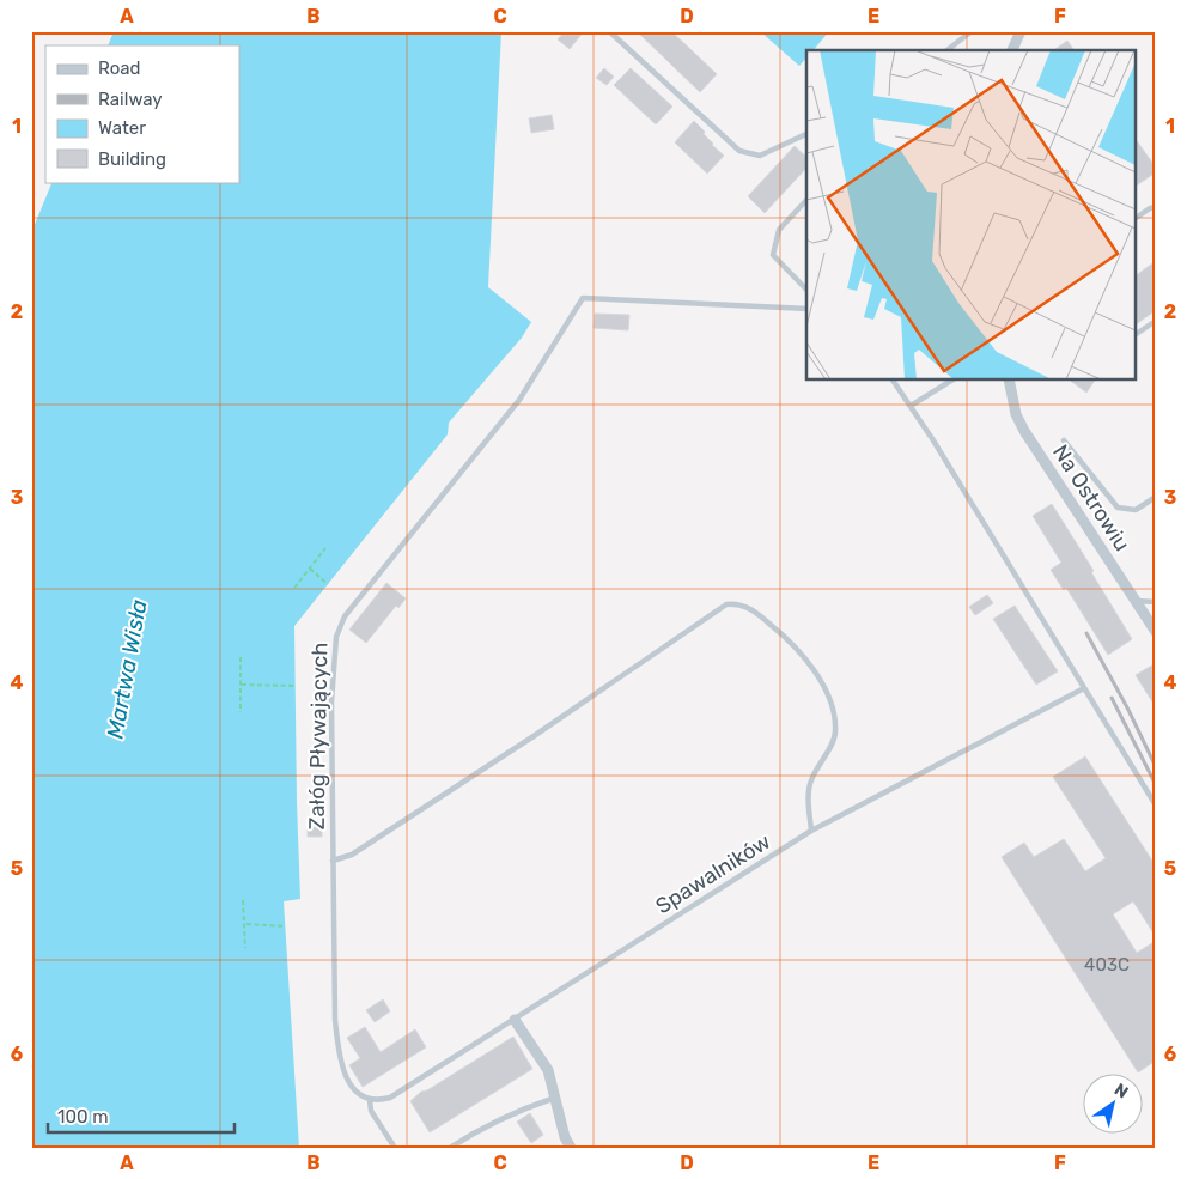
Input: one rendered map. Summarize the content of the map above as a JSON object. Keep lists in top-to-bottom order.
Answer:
{
  "streets": {
    "street": ["Na Ostrowiu"],
    "lane": ["Załóg Pływających", "Spawalników"]
  },
  "crossings": [
    ["Załóg Pływających", "Spawalników"]
  ],
  "water": ["Martwa Wisła"],
  "house_numbers": ["403C"],
  "legend": [
    "Road",
    "Railway",
    "Water",
    "Building"
  ],
  "scale_bar": "100 m",
  "north": "top right",
  "grid": {
    "columns": [
      "A",
      "B",
      "C",
      "D",
      "E",
      "F"
    ],
    "rows": [
      "1",
      "2",
      "3",
      "4",
      "5",
      "6"
    ]
  }
}
